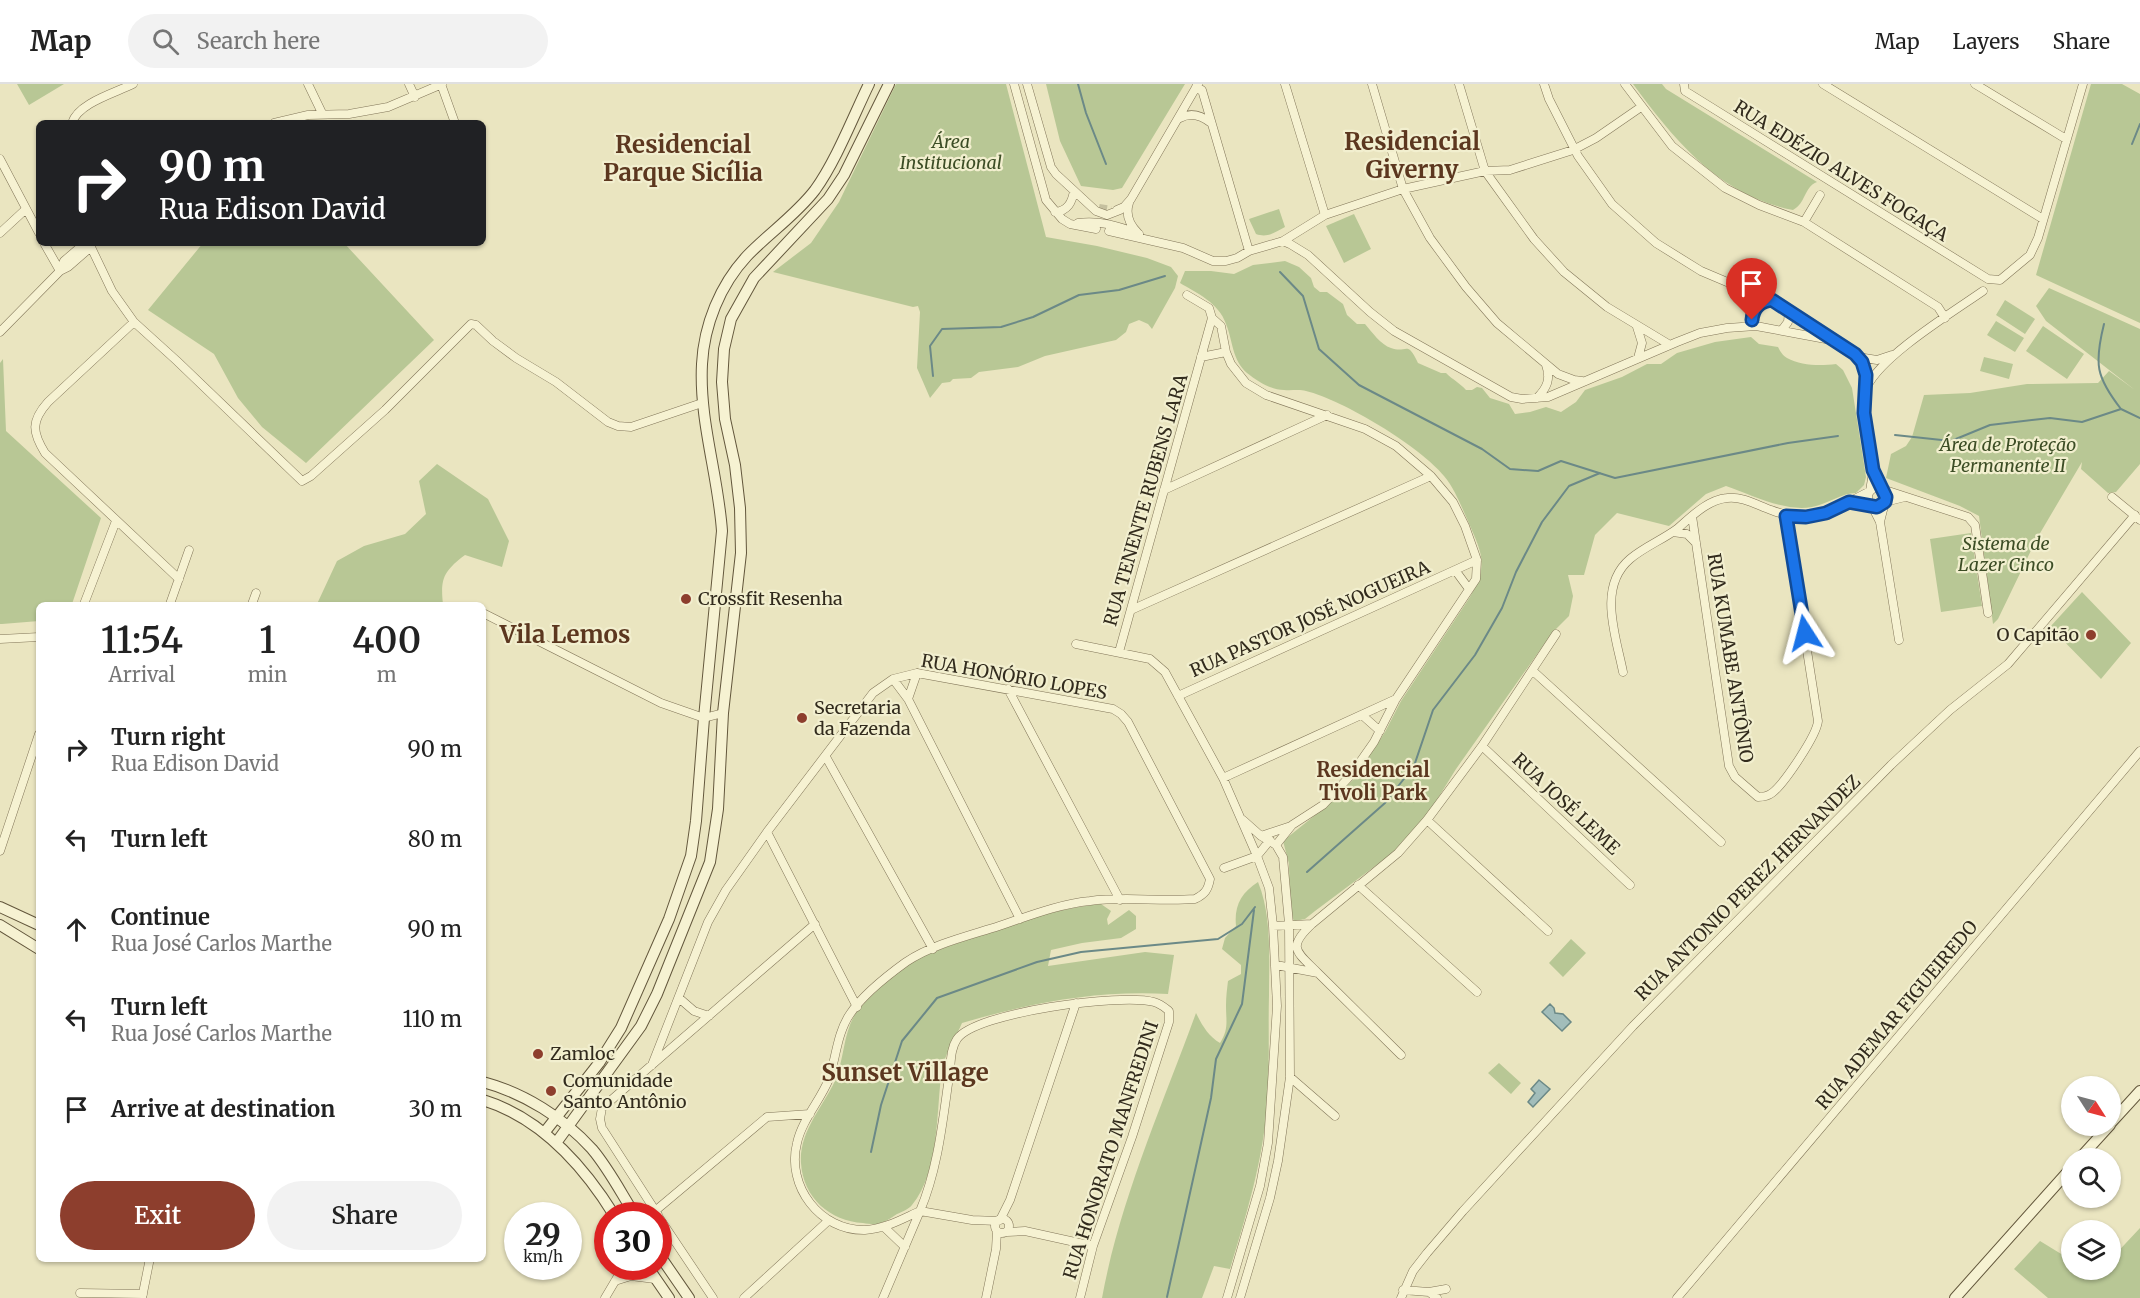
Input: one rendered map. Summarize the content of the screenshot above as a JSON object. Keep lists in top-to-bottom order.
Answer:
{
  "streets": {
    "street": [
      "RUA EDÉZIO ALVES FOGAÇA",
      "RUA TENENTE RUBENS LARA",
      "RUA PASTOR JOSÉ NOGUEIRA",
      "RUA KUMABE ANTÔNIO",
      "RUA HONÓRIO LOPES",
      "RUA JOSÉ LEME",
      "RUA ANTONIO PEREZ HERNANDEZ",
      "RUA ADEMAR FIGUEIREDO",
      "RUA HONORATO MANFREDINI"
    ]
  },
  "districts": [
    "Residencial Giverny",
    "Residencial Parque Sicília",
    "Vila Lemos",
    "Residencial Tivoli Park",
    "Sunset Village"
  ],
  "parks": ["Área Institucional", "Área de Proteção Permanente II", "Sistema de Lazer Cinco"],
  "places": [
    "Crossfit Resenha",
    "O Capitão",
    "Secretaria da Fazenda",
    "Zamloc",
    "Comunidade Santo Antônio"
  ],
  "north": "bottom right",
  "page": {
    "header": "Map",
    "search": "Search here",
    "nav": ["Map", "Layers", "Share"],
    "turn": ["90 m", "Rua Edison David"],
    "eta": [
      "11:54",
      "Arrival",
      "1",
      "min",
      "400",
      "m"
    ],
    "list": [
      {
        "name": "Turn right",
        "note": "Rua Edison David",
        "value": "90 m"
      },
      {
        "name": "Turn left",
        "value": "80 m"
      },
      {
        "name": "Continue",
        "note": "Rua José Carlos Marthe",
        "value": "90 m"
      },
      {
        "name": "Turn left",
        "note": "Rua José Carlos Marthe",
        "value": "110 m"
      },
      {
        "name": "Arrive at destination",
        "value": "30 m"
      }
    ],
    "buttons": ["Exit", "Share"],
    "speed": "29 km/h",
    "limit": "30"
  }
}
